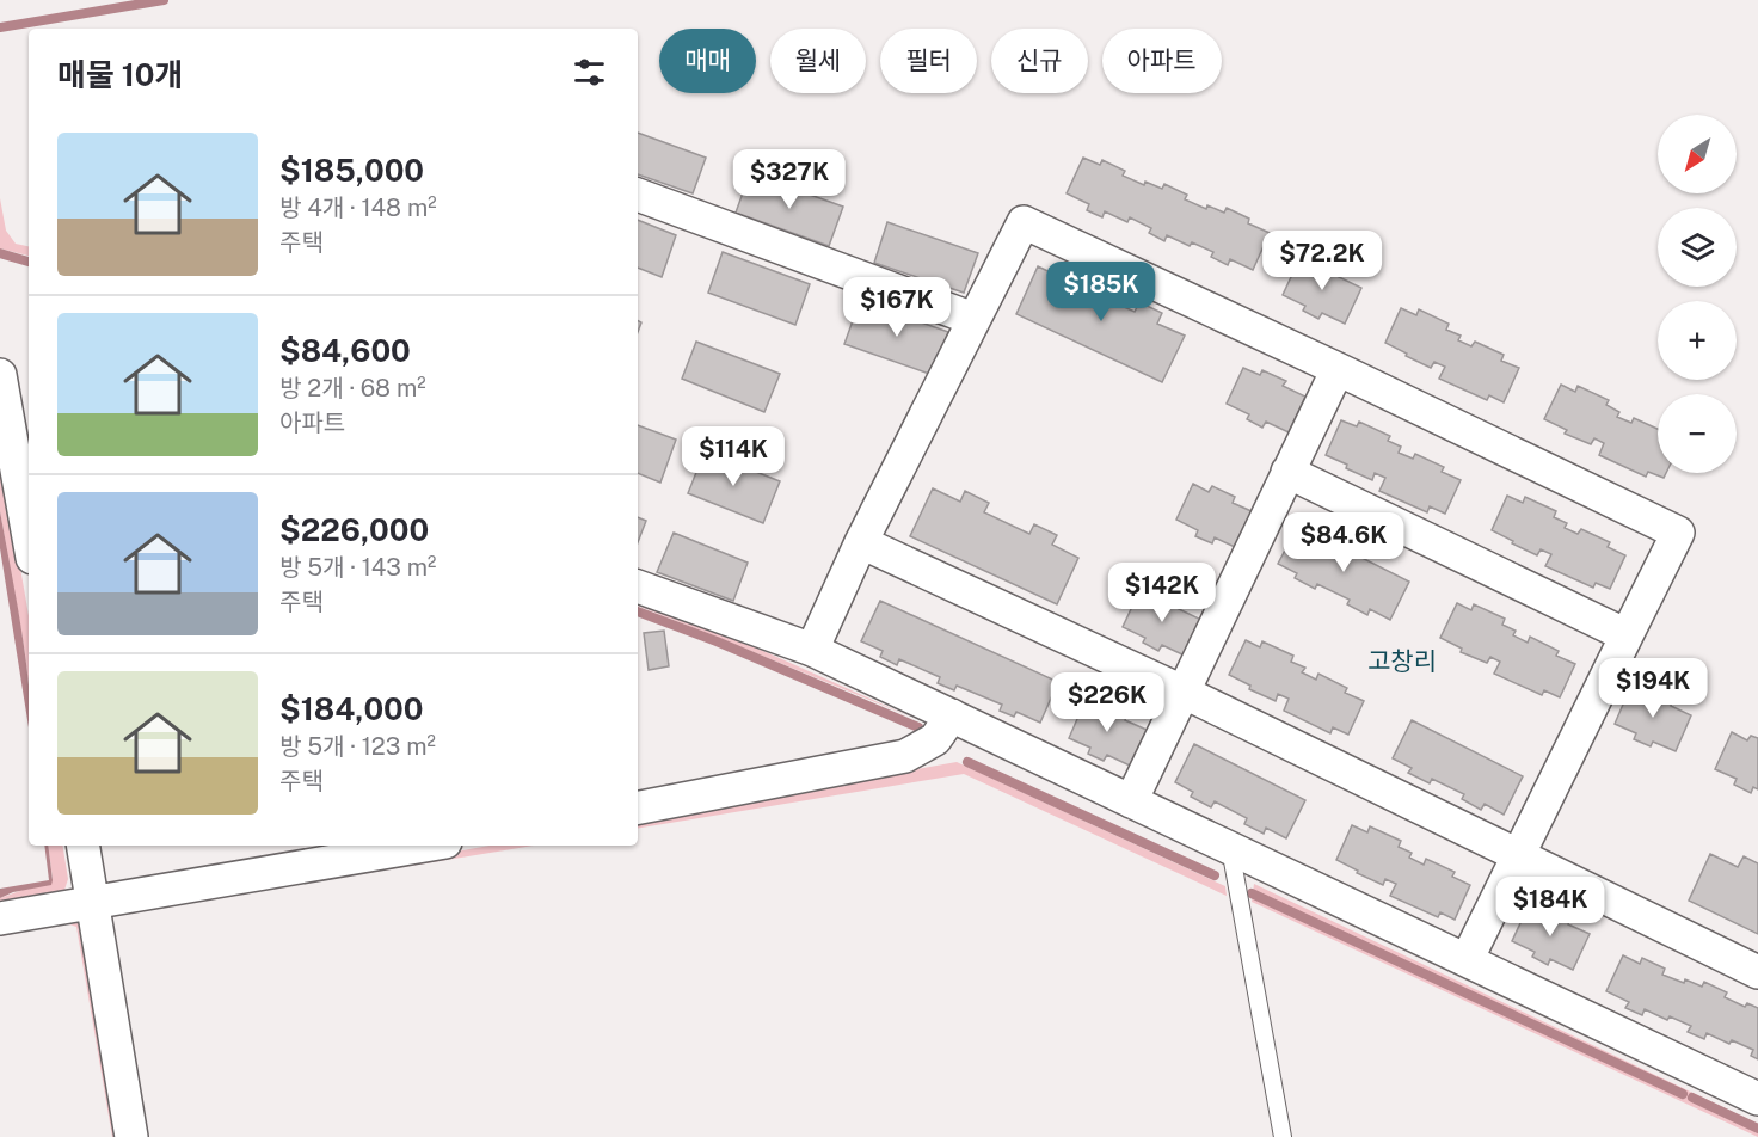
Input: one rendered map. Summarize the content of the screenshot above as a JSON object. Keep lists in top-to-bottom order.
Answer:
{
  "districts": ["고창리"],
  "north": "bottom left",
  "page": {
    "chip": [
      "매매",
      "월세",
      "필터",
      "신규",
      "아파트"
    ],
    "heading": "매물 10개",
    "map_buttons": ["+", "−"],
    "list": [
      {
        "name": "$185,000",
        "note": "방 4개 · 148 m² · 주택"
      },
      {
        "name": "$84,600",
        "note": "방 2개 · 68 m² · 아파트"
      },
      {
        "name": "$226,000",
        "note": "방 5개 · 143 m² · 주택"
      },
      {
        "name": "$184,000",
        "note": "방 5개 · 123 m² · 주택"
      }
    ],
    "price": [
      "$327K",
      "$72.2K",
      "$185K",
      "$167K",
      "$114K",
      "$84.6K",
      "$142K",
      "$194K",
      "$226K",
      "$184K"
    ]
  }
}
